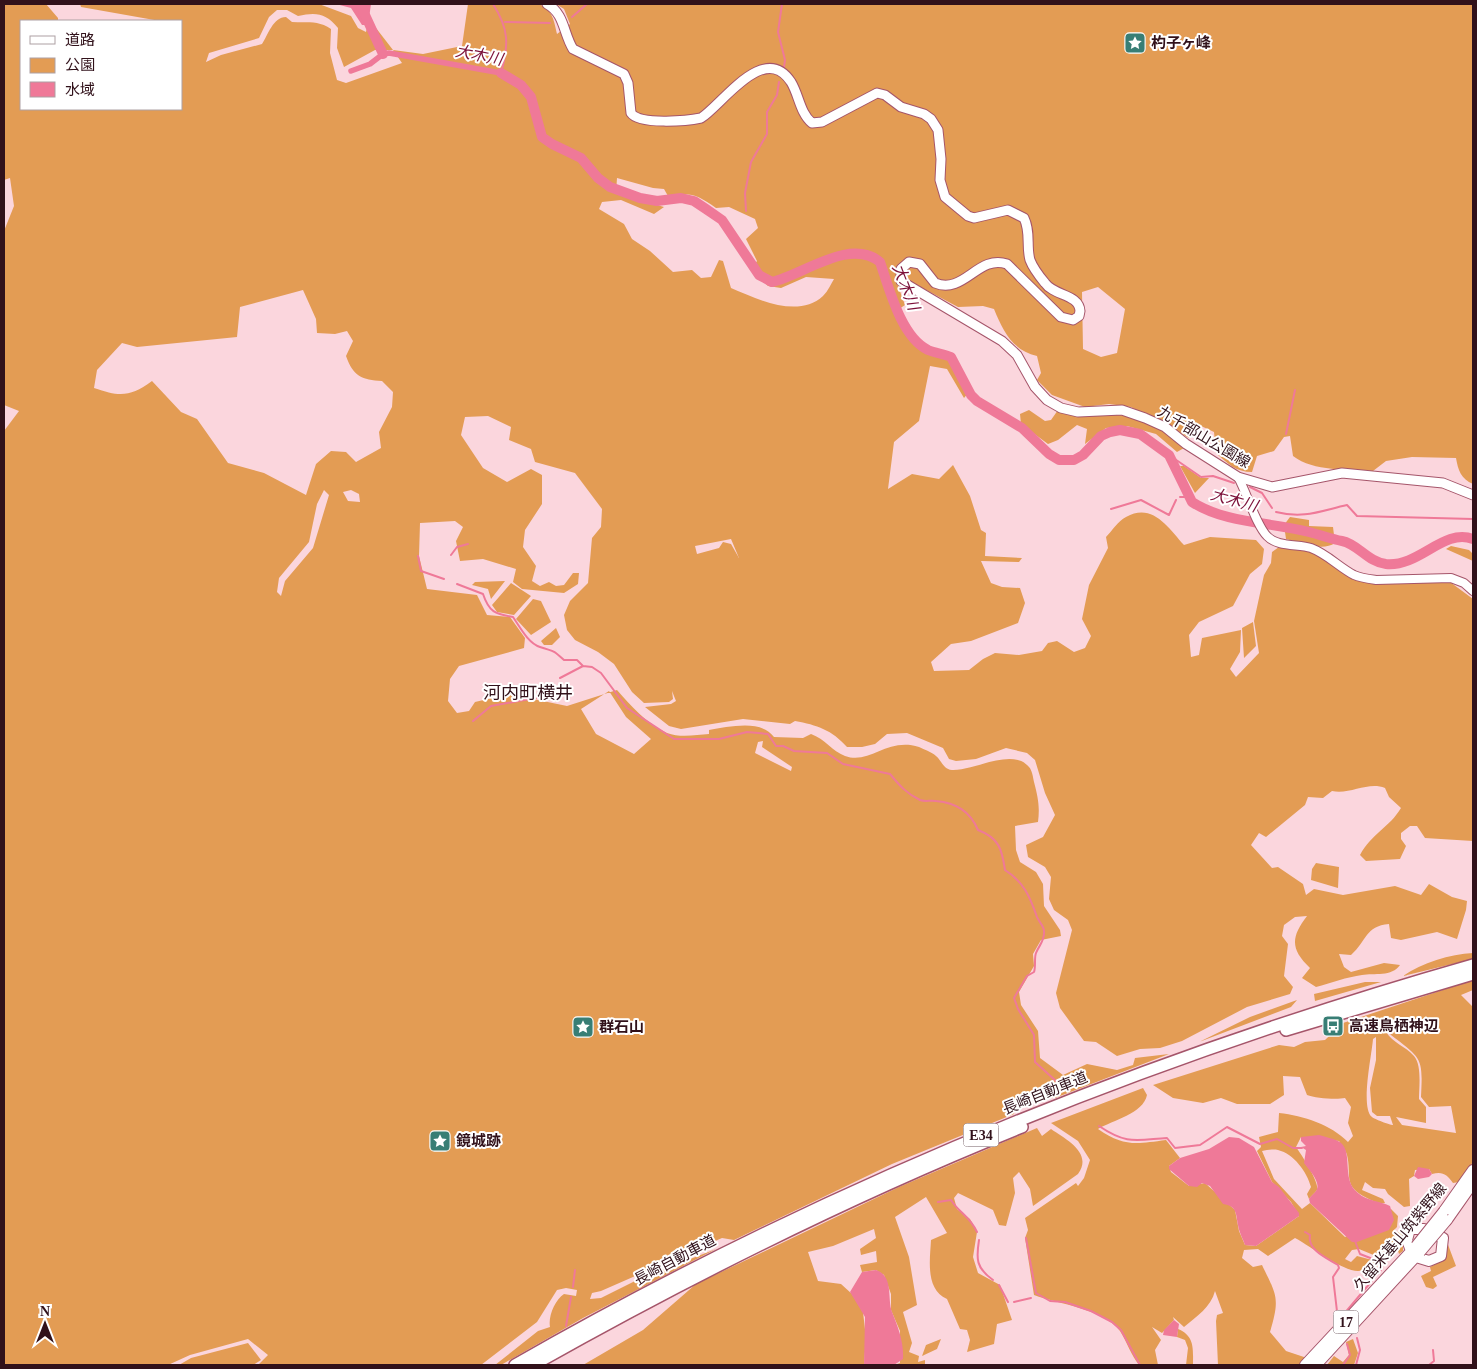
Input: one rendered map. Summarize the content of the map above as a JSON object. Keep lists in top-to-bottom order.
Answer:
{
  "streets": {
    "highway": ["長崎自動車道", "E34"],
    "main road": ["九千部山公園線", "久留米基山筑紫野線", "17"]
  },
  "districts": ["河内町横井"],
  "water": ["大木川"],
  "places": {
    "place": ["杓子ヶ峰", "群石山", "鏡城跡"],
    "bus stop": ["高速鳥栖神辺"]
  },
  "legend": ["道路", "公園", "水域"],
  "north": "top"
}
